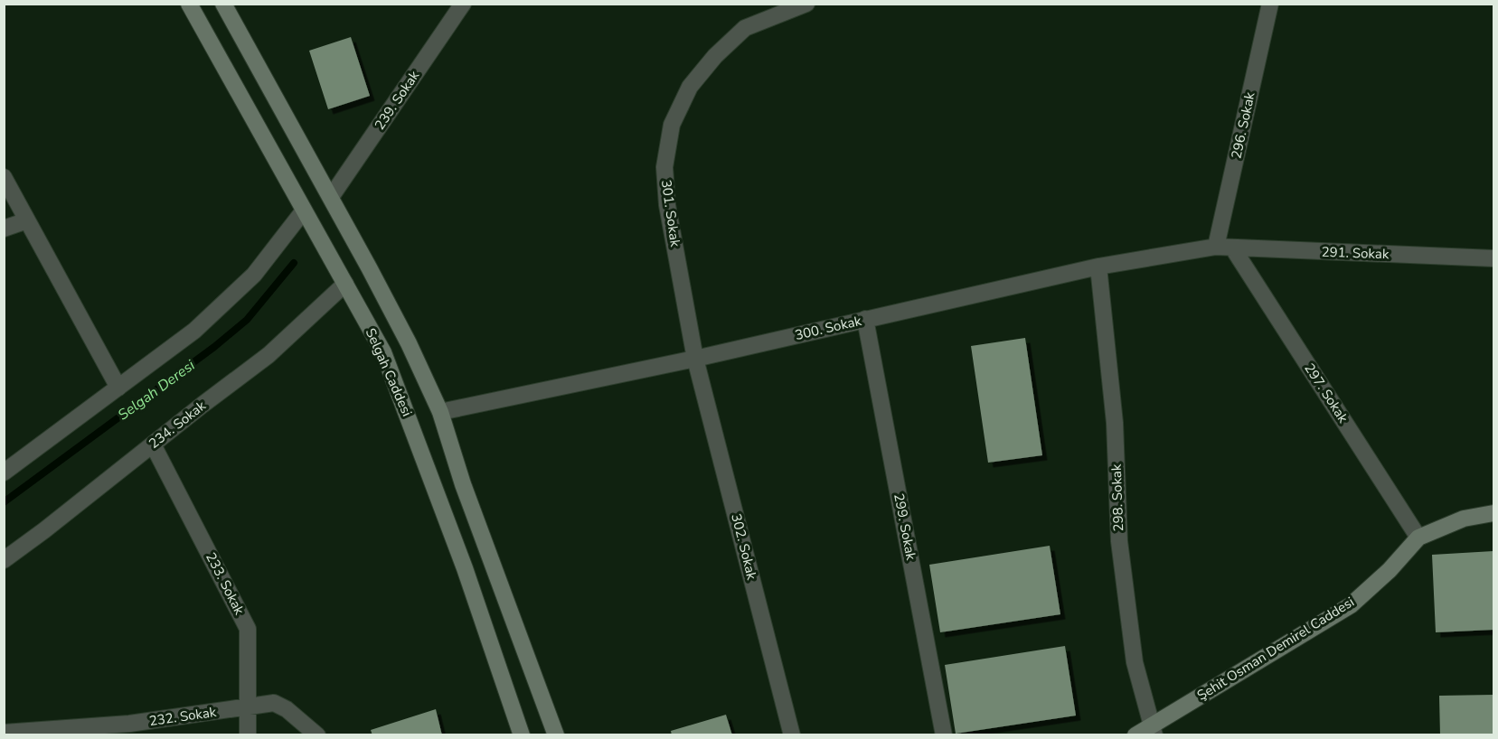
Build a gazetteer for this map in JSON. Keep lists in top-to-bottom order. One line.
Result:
{"streets":{"main road":["Selgah Caddesi","Şehit Osman Demirel Caddesi"],"street":["239. Sokak","296. Sokak","301. Sokak","291. Sokak","300. Sokak","297. Sokak","234. Sokak","298. Sokak","299. Sokak","302. Sokak","233. Sokak","232. Sokak"]},"crossings":[["239. Sokak","Selgah Caddesi"],["296. Sokak","291. Sokak"],["296. Sokak","300. Sokak"],["301. Sokak","300. Sokak"],["301. Sokak","302. Sokak"],["291. Sokak","300. Sokak"],["291. Sokak","297. Sokak"],["300. Sokak","Selgah Caddesi"],["300. Sokak","298. Sokak"],["300. Sokak","299. Sokak"],["300. Sokak","302. Sokak"],["Selgah Caddesi","234. Sokak"],["297. Sokak","Şehit Osman Demirel Caddesi"],["234. Sokak","233. Sokak"],["298. Sokak","Şehit Osman Demirel Caddesi"],["233. Sokak","232. Sokak"]],"water":["Selgah Deresi"]}
